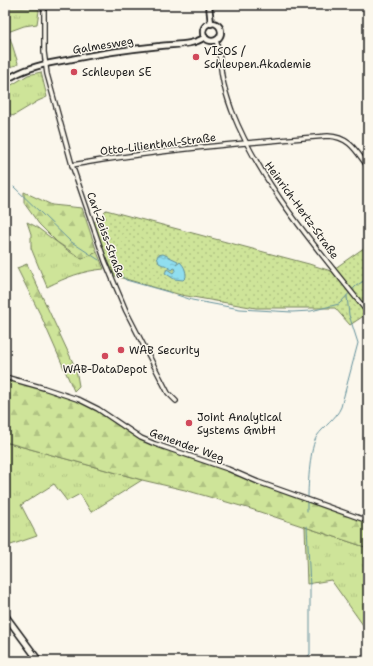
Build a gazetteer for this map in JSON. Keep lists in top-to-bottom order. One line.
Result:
{"streets":{"street":["Galmesweg","Otto-Lilienthal-Straße","Heinrich-Hertz-Straße","Carl-Zeiss-Straße","Genender Weg"]},"crossings":[["Galmesweg","Heinrich-Hertz-Straße"],["Galmesweg","Carl-Zeiss-Straße"],["Otto-Lilienthal-Straße","Heinrich-Hertz-Straße"],["Otto-Lilienthal-Straße","Carl-Zeiss-Straße"]],"places":["VISOS / Schleupen.Akademie","Schleupen SE","WAB Security","WAB-DataDepot","Joint Analytical Systems GmbH"]}
